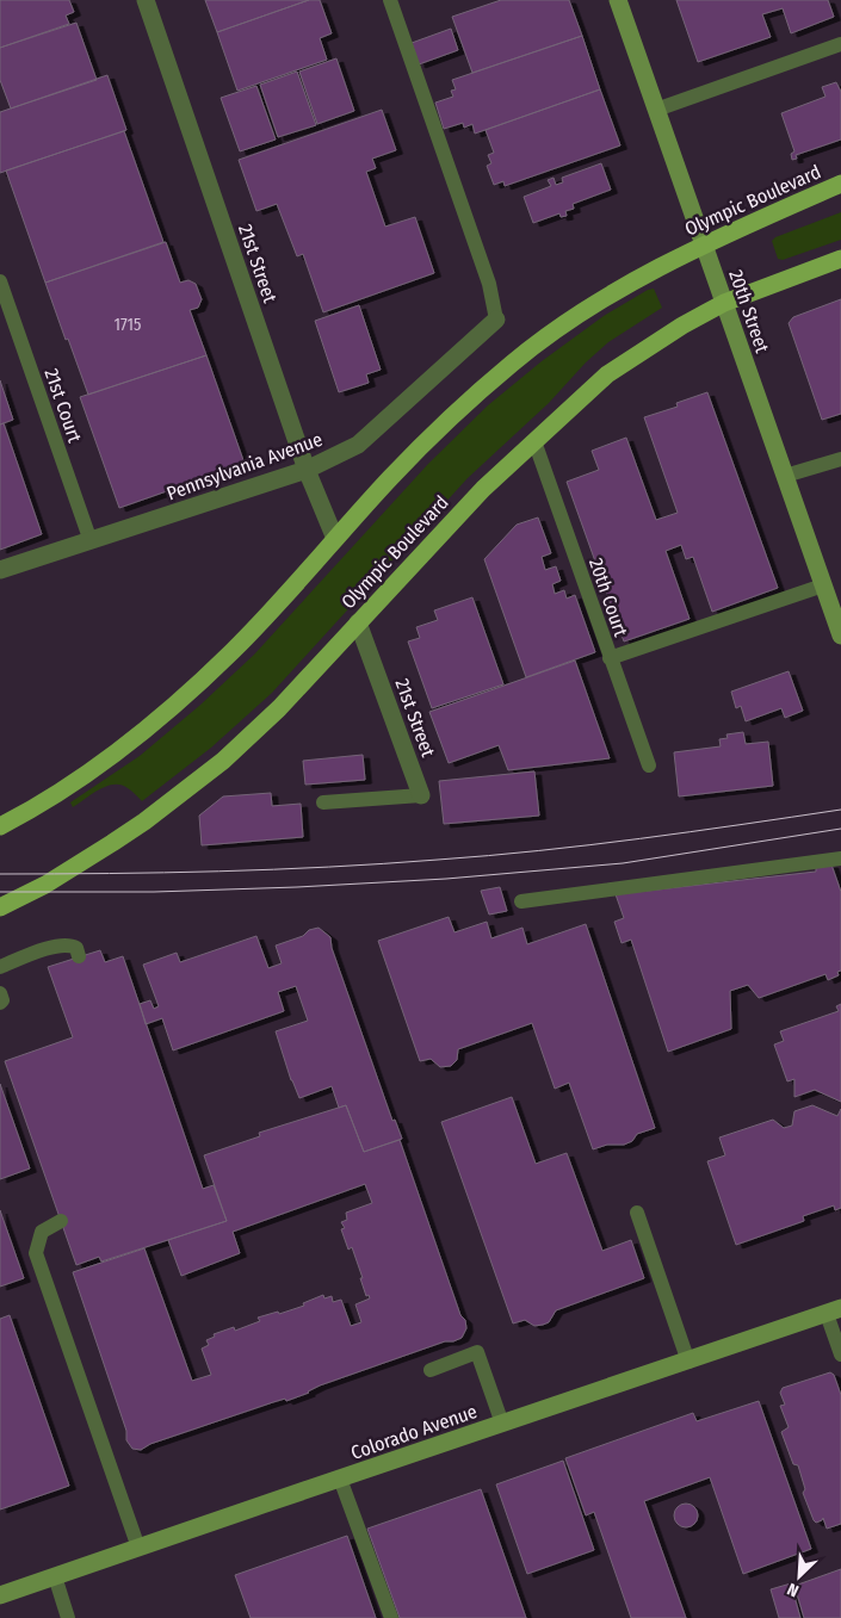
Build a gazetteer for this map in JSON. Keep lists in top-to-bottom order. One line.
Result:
{"streets":{"main road":["Olympic Boulevard","20th Street","Colorado Avenue"],"street":["21st Street","Pennsylvania Avenue"],"lane":["21st Court","20th Court"]},"crossings":[["Olympic Boulevard","21st Street"],["Olympic Boulevard","20th Street"],["Olympic Boulevard","20th Court"],["21st Street","Pennsylvania Avenue"],["21st Court","Pennsylvania Avenue"]],"house_numbers":["1715"],"north":"bottom left"}
